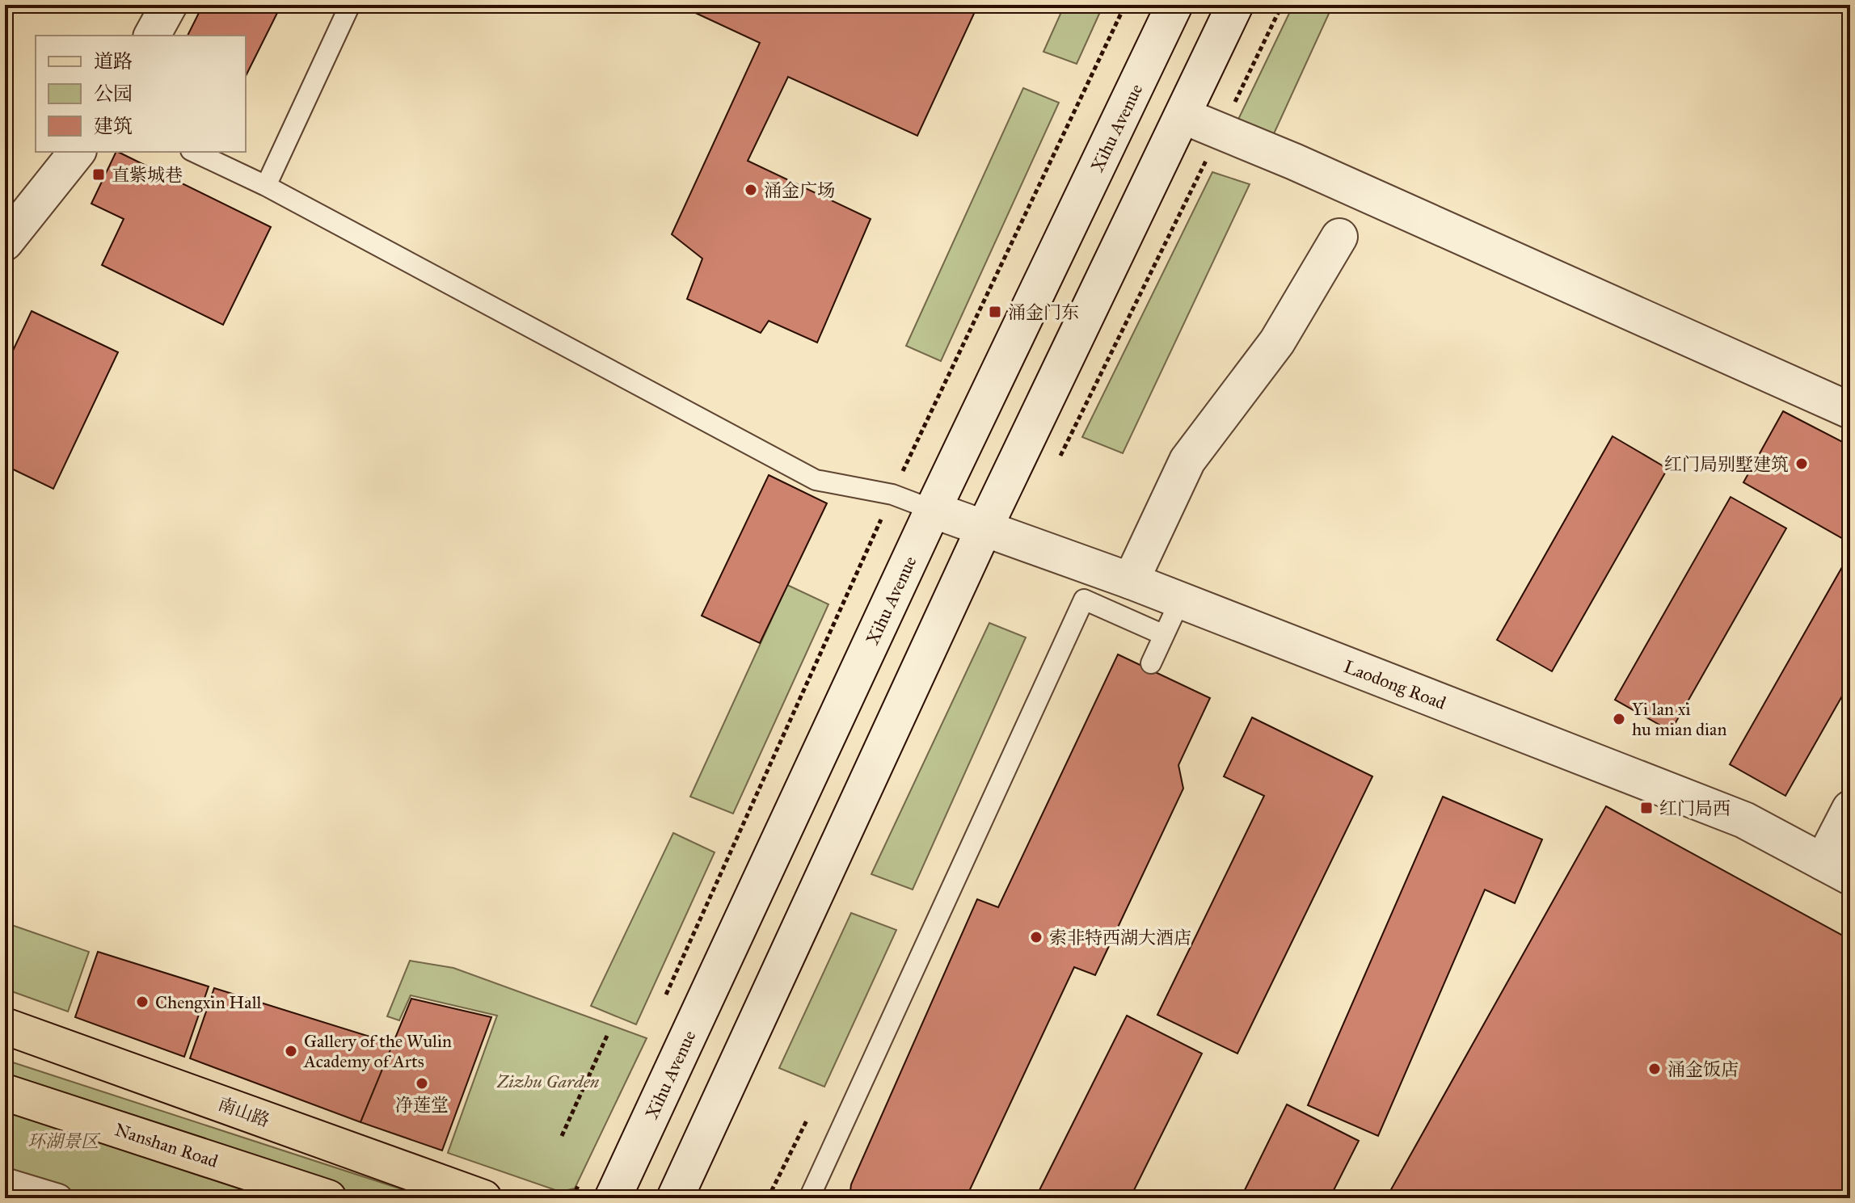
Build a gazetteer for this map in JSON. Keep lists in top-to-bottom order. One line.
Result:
{"streets":{"main road":["Xihu Avenue","Laodong Road","南山路","Nanshan Road"]},"crossings":[["Xihu Avenue","Laodong Road"]],"parks":["Zizhu Garden","环湖景区"],"places":{"transit":["直紫城巷","涌金门东","红门局西"],"other":["涌金广场","红门局别墅建筑","Yi lan xi hu mian dian","索非特西湖大酒店","Chengxin Hall","Gallery of the Wulin Academy of Arts","涌金饭店","净莲堂"]},"legend":["道路","公园","建筑"]}
